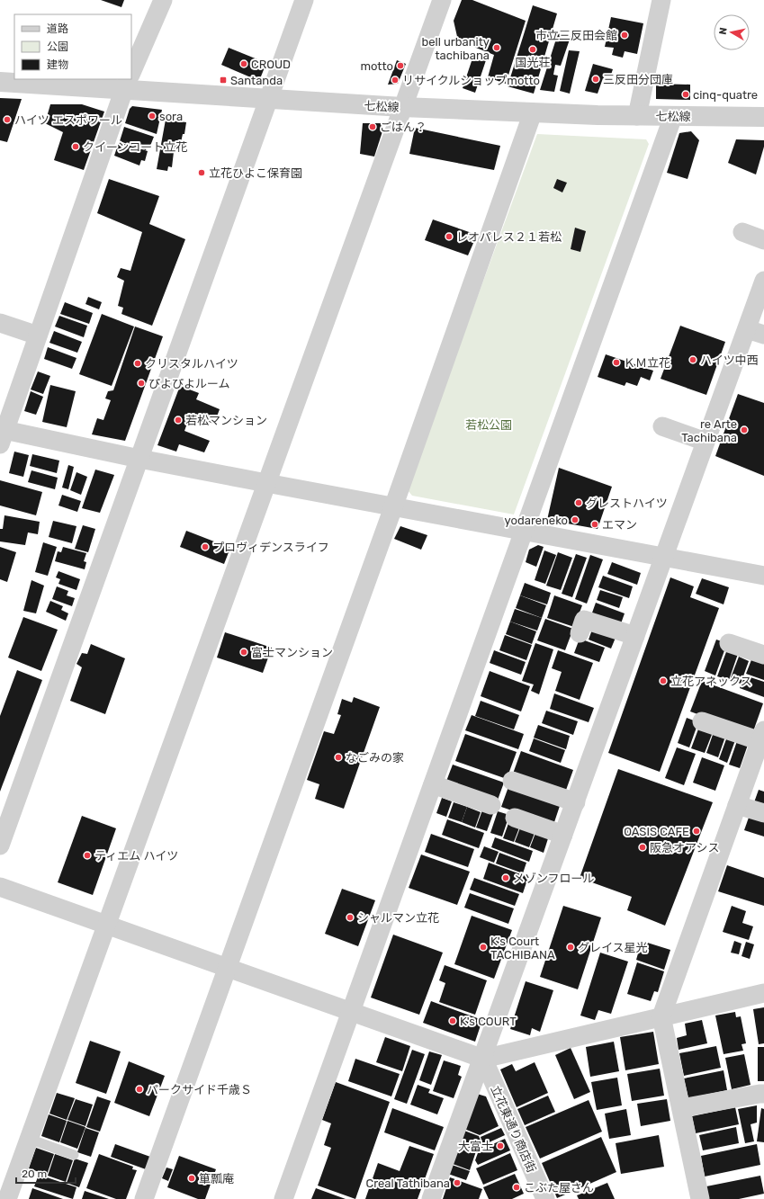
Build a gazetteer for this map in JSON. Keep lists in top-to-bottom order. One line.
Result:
{"streets":{"street":["七松線","立花東通り商店街"]},"parks":["若松公園"],"places":{"other":["市立三反田会館","bell urbanity tachibana","国光荘","CROUD","motto","三反田分団庫","リサイクルショップmotto","cinq-quatre","sora","ハイツ エスポワール","ごはん？","クイーンコート立花","立花ひよこ保育園","レオパレス２１若松","ハイツ中西","ＫＭ立花","クリスタルハイツ","ぴよぴよルーム","若松マンション","re Arte Tachibana","グレストハイツ","yodareneko","エマン","プロヴィデンスライフ","富士マンション","立花アネックス","なごみの家","OASIS CAFE","阪急オアシス","ティエム ハイツ","メゾンフロール","シャルマン立花","K's Court TACHIBANA","グレイス星光","K's COURT","パークサイド千歳Ｓ","大富士","箪瓢庵","Creal Tathibana","こぶた屋さん"],"transit":["Santanda"]},"legend":["道路","公園","建物"],"scale_bar":"20 m","north":"left"}
